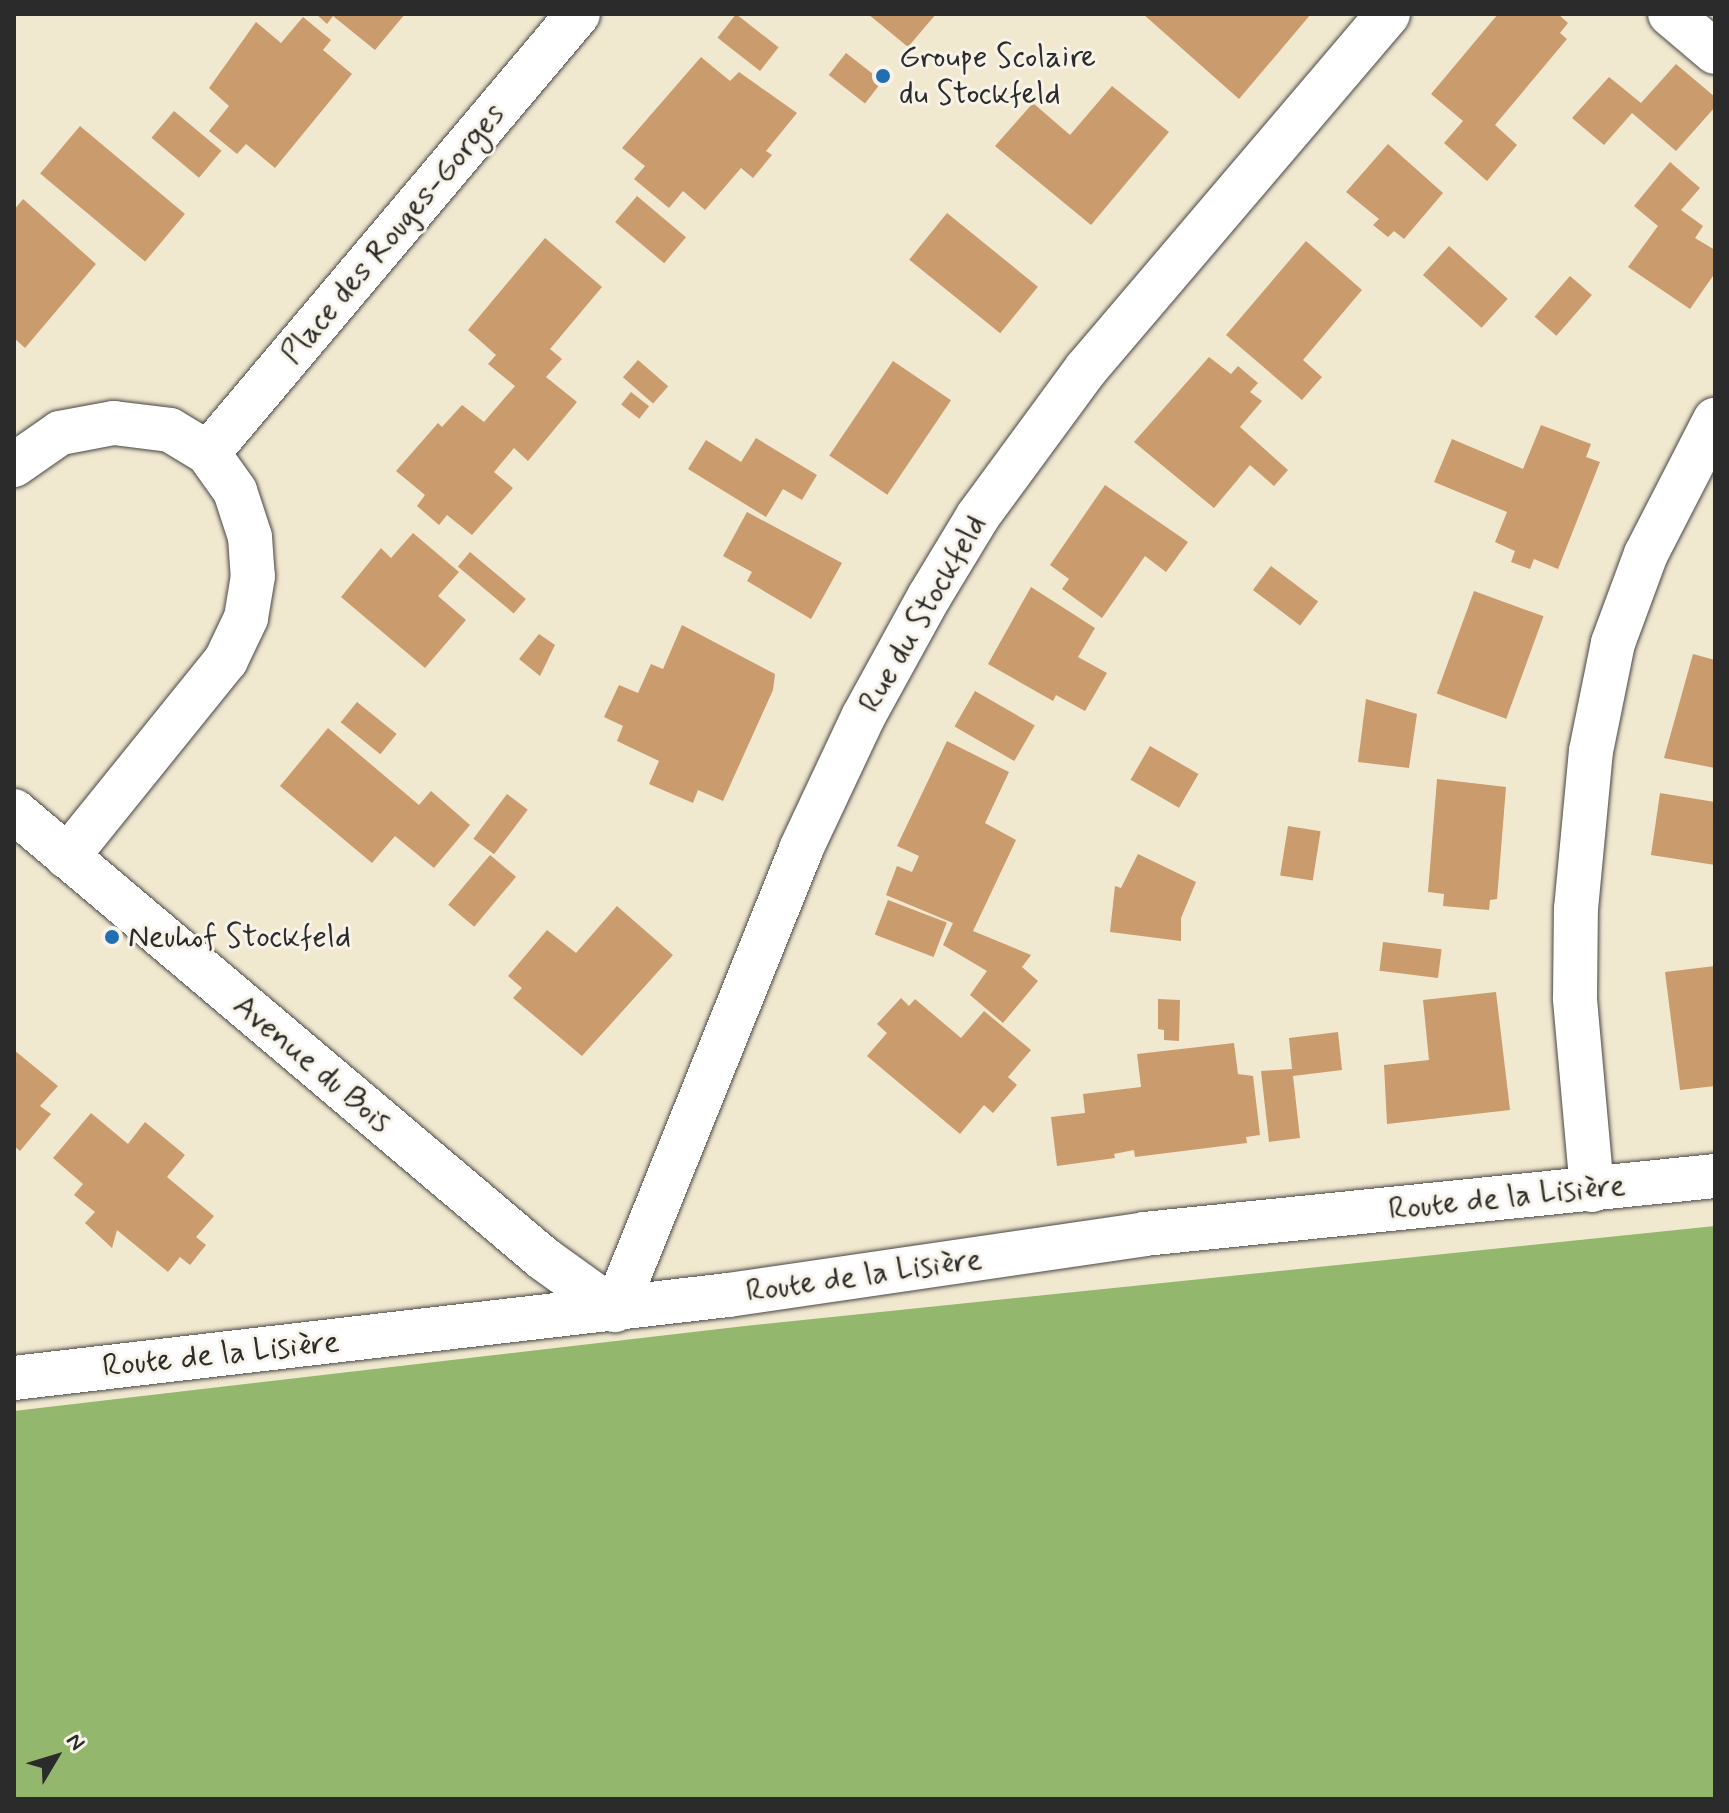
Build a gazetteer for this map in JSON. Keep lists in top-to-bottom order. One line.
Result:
{"streets":{"street":["Place des Rouges-Gorges","Rue du Stockfeld","Avenue du Bois","Route de la Lisière"]},"crossings":[["Rue du Stockfeld","Avenue du Bois"],["Rue du Stockfeld","Route de la Lisière"],["Avenue du Bois","Route de la Lisière"]],"places":["Groupe Scolaire du Stockfeld","Neuhof Stockfeld"],"north":"top right"}
